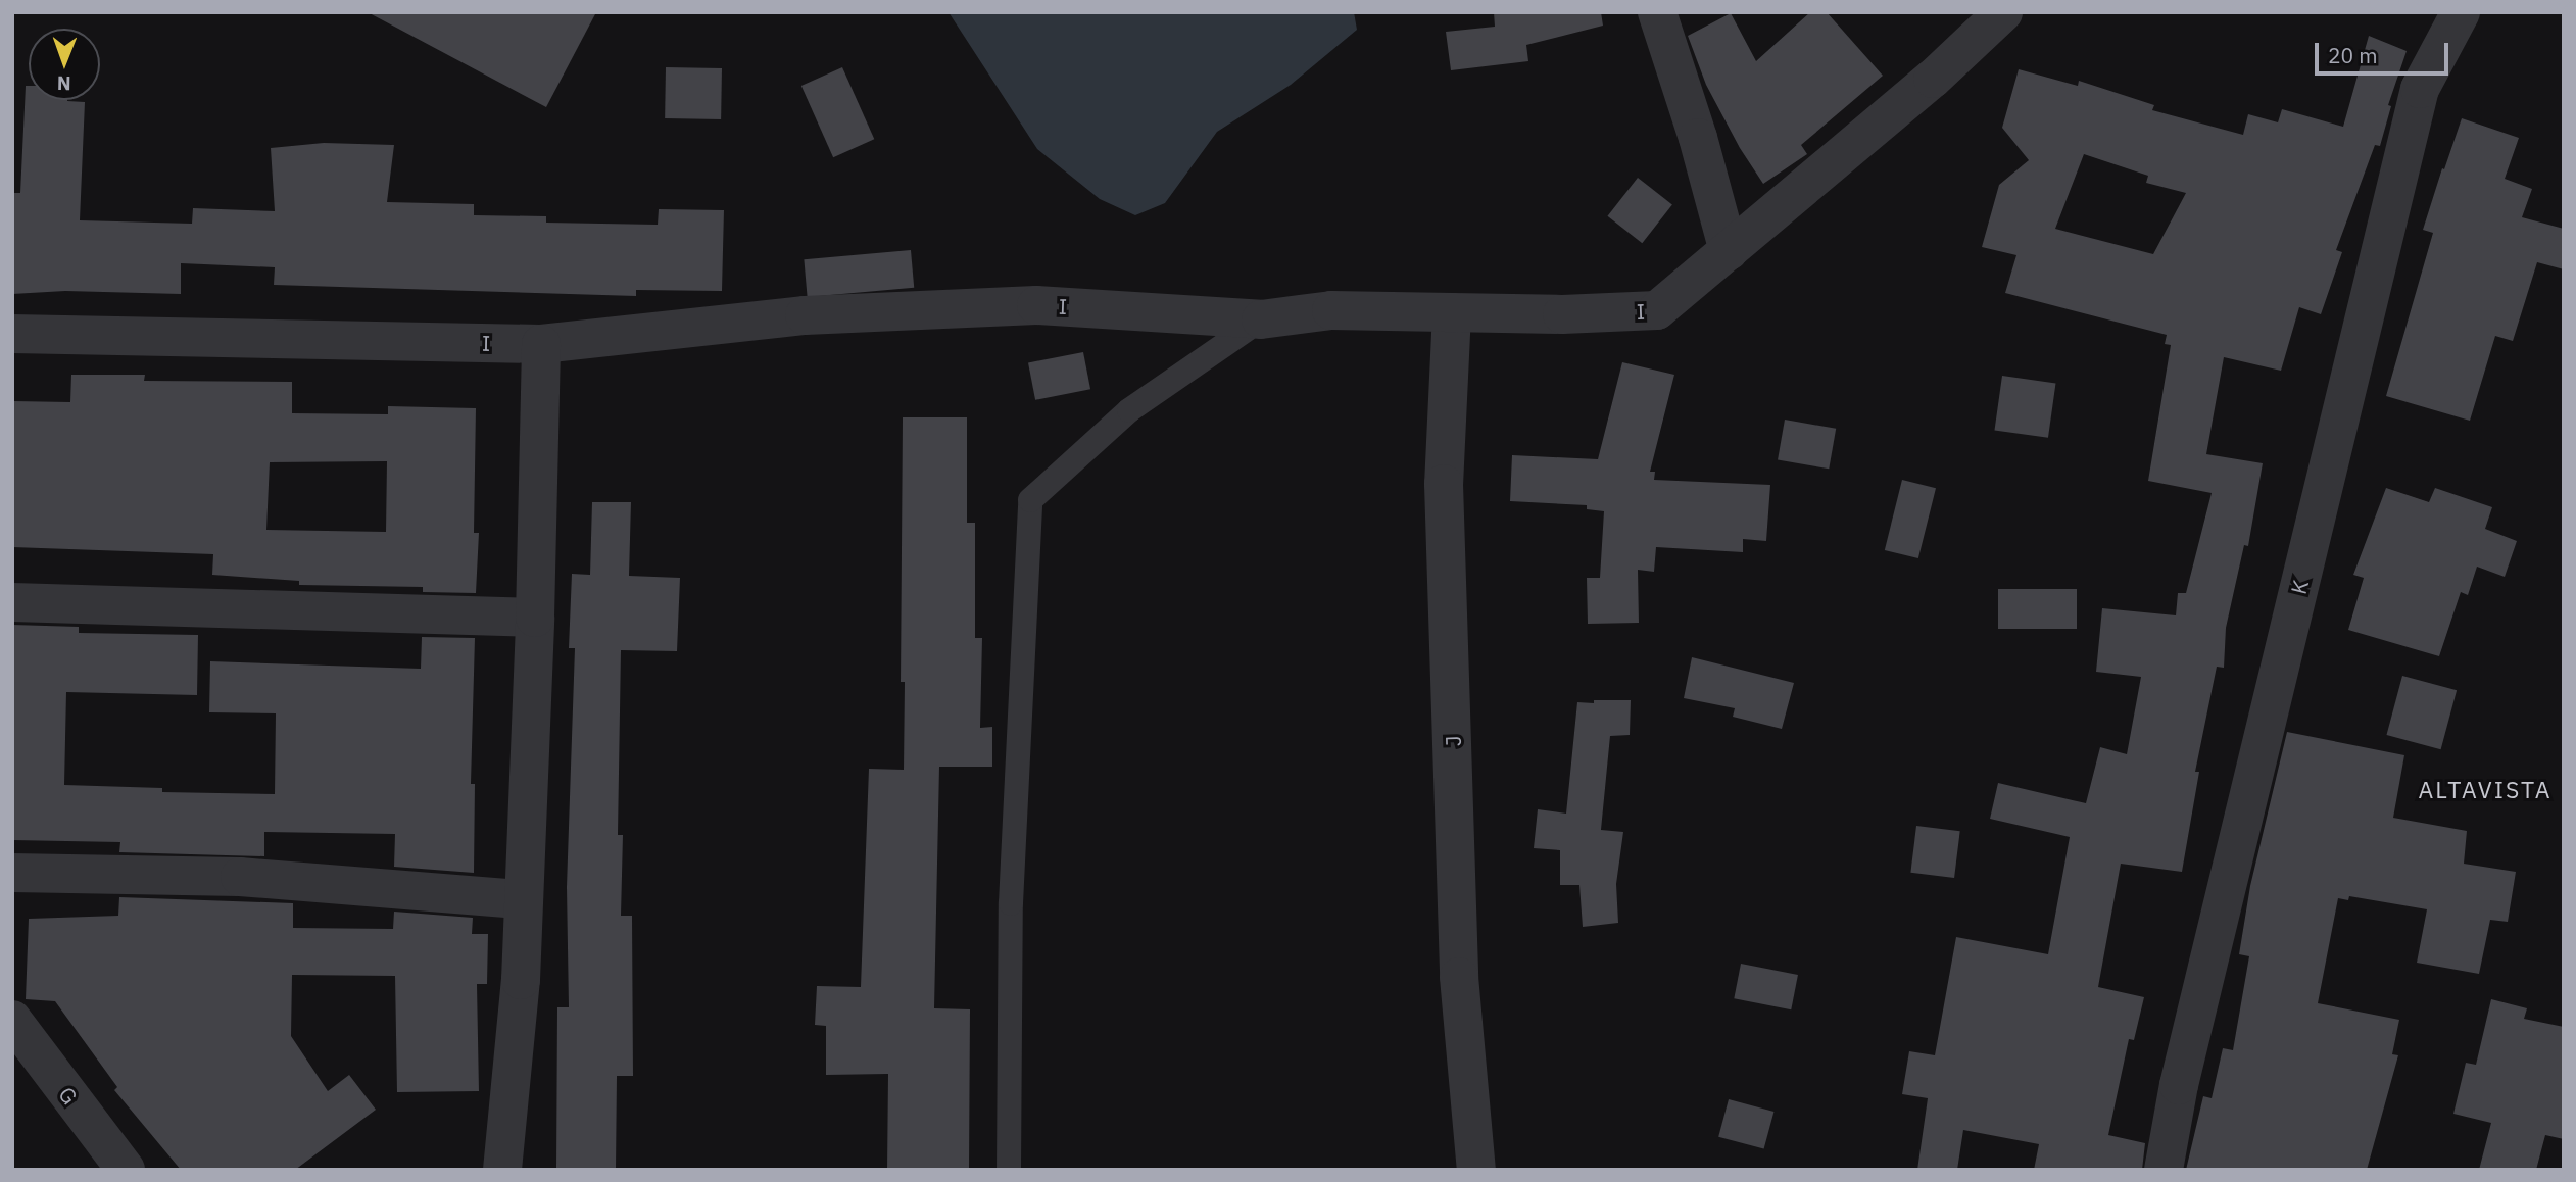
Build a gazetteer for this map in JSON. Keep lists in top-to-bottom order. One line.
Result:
{"streets":{"street":["I","K","J","G"]},"crossings":[["I","J"]],"districts":["ALTAVISTA"],"scale_bar":"20 m","north":"bottom"}
